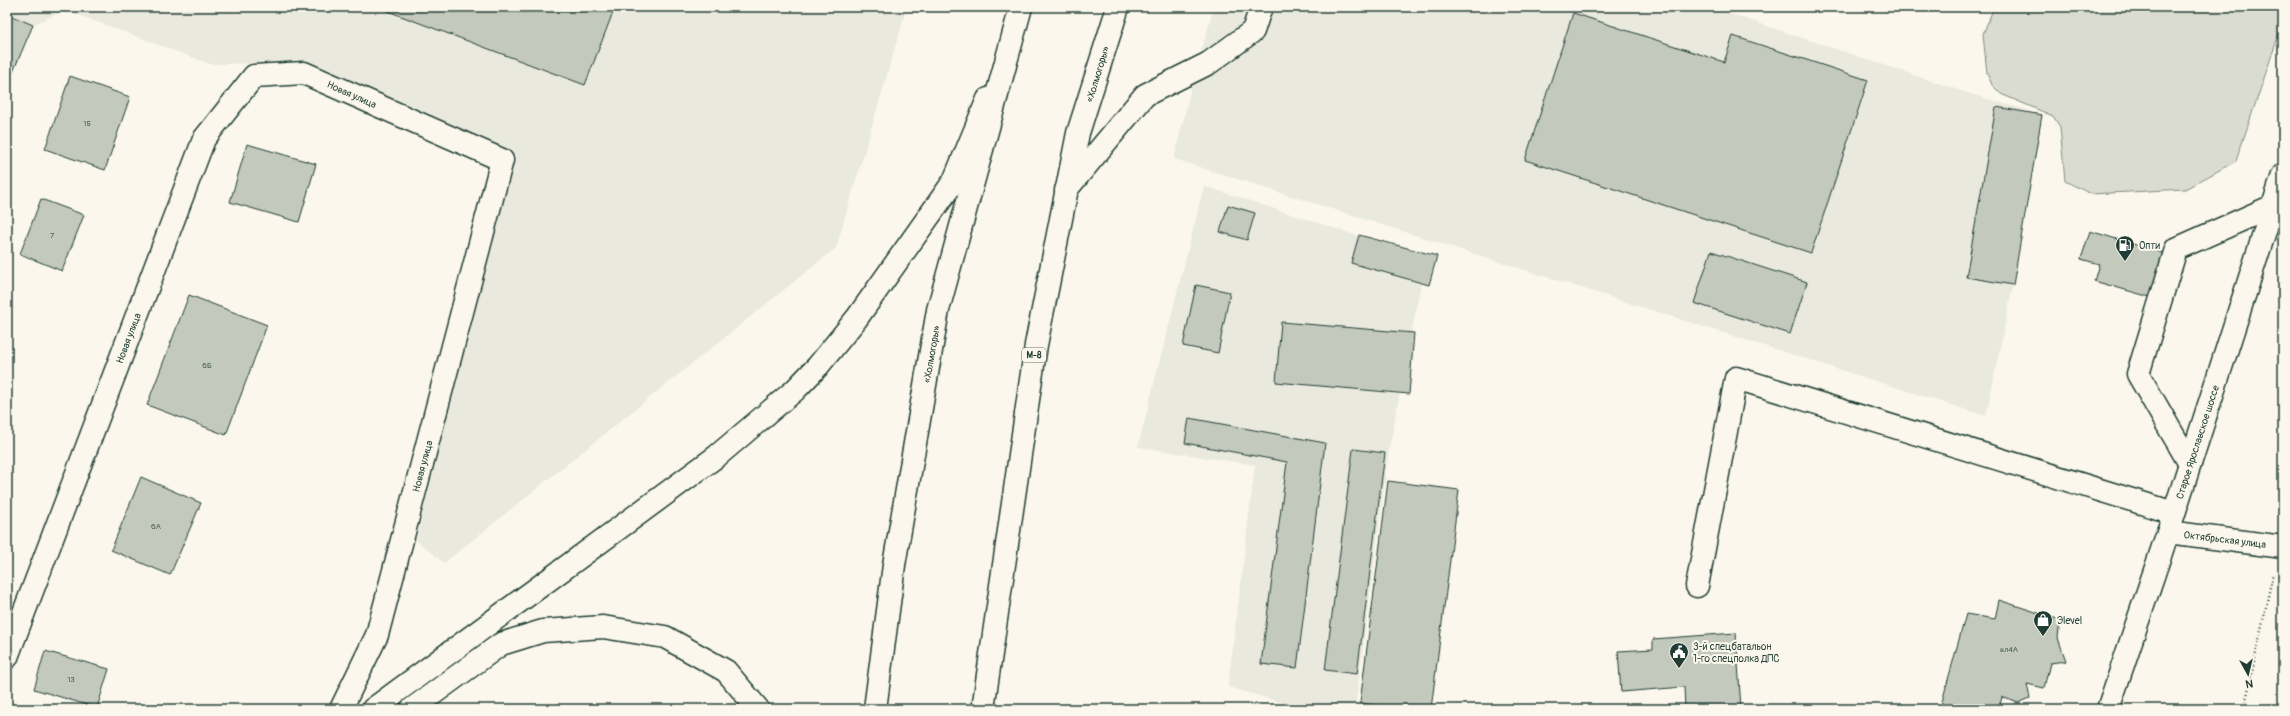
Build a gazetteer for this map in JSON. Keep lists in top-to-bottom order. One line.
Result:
{"streets":{"main road":["«Холмогоры»","Новая улица","М-8","Старое Ярославское шоссе","Октябрьская улица"]},"crossings":[["Старое Ярославское шоссе","Октябрьская улица"]],"places":{"fuel station":["Опти"],"shop":["Эlevel"],"public building":["3-й спецбатальон 1-го спецполка ДПС"]},"house_numbers":["15","7","6Б","6А","вл4А","13"],"north":"bottom"}
